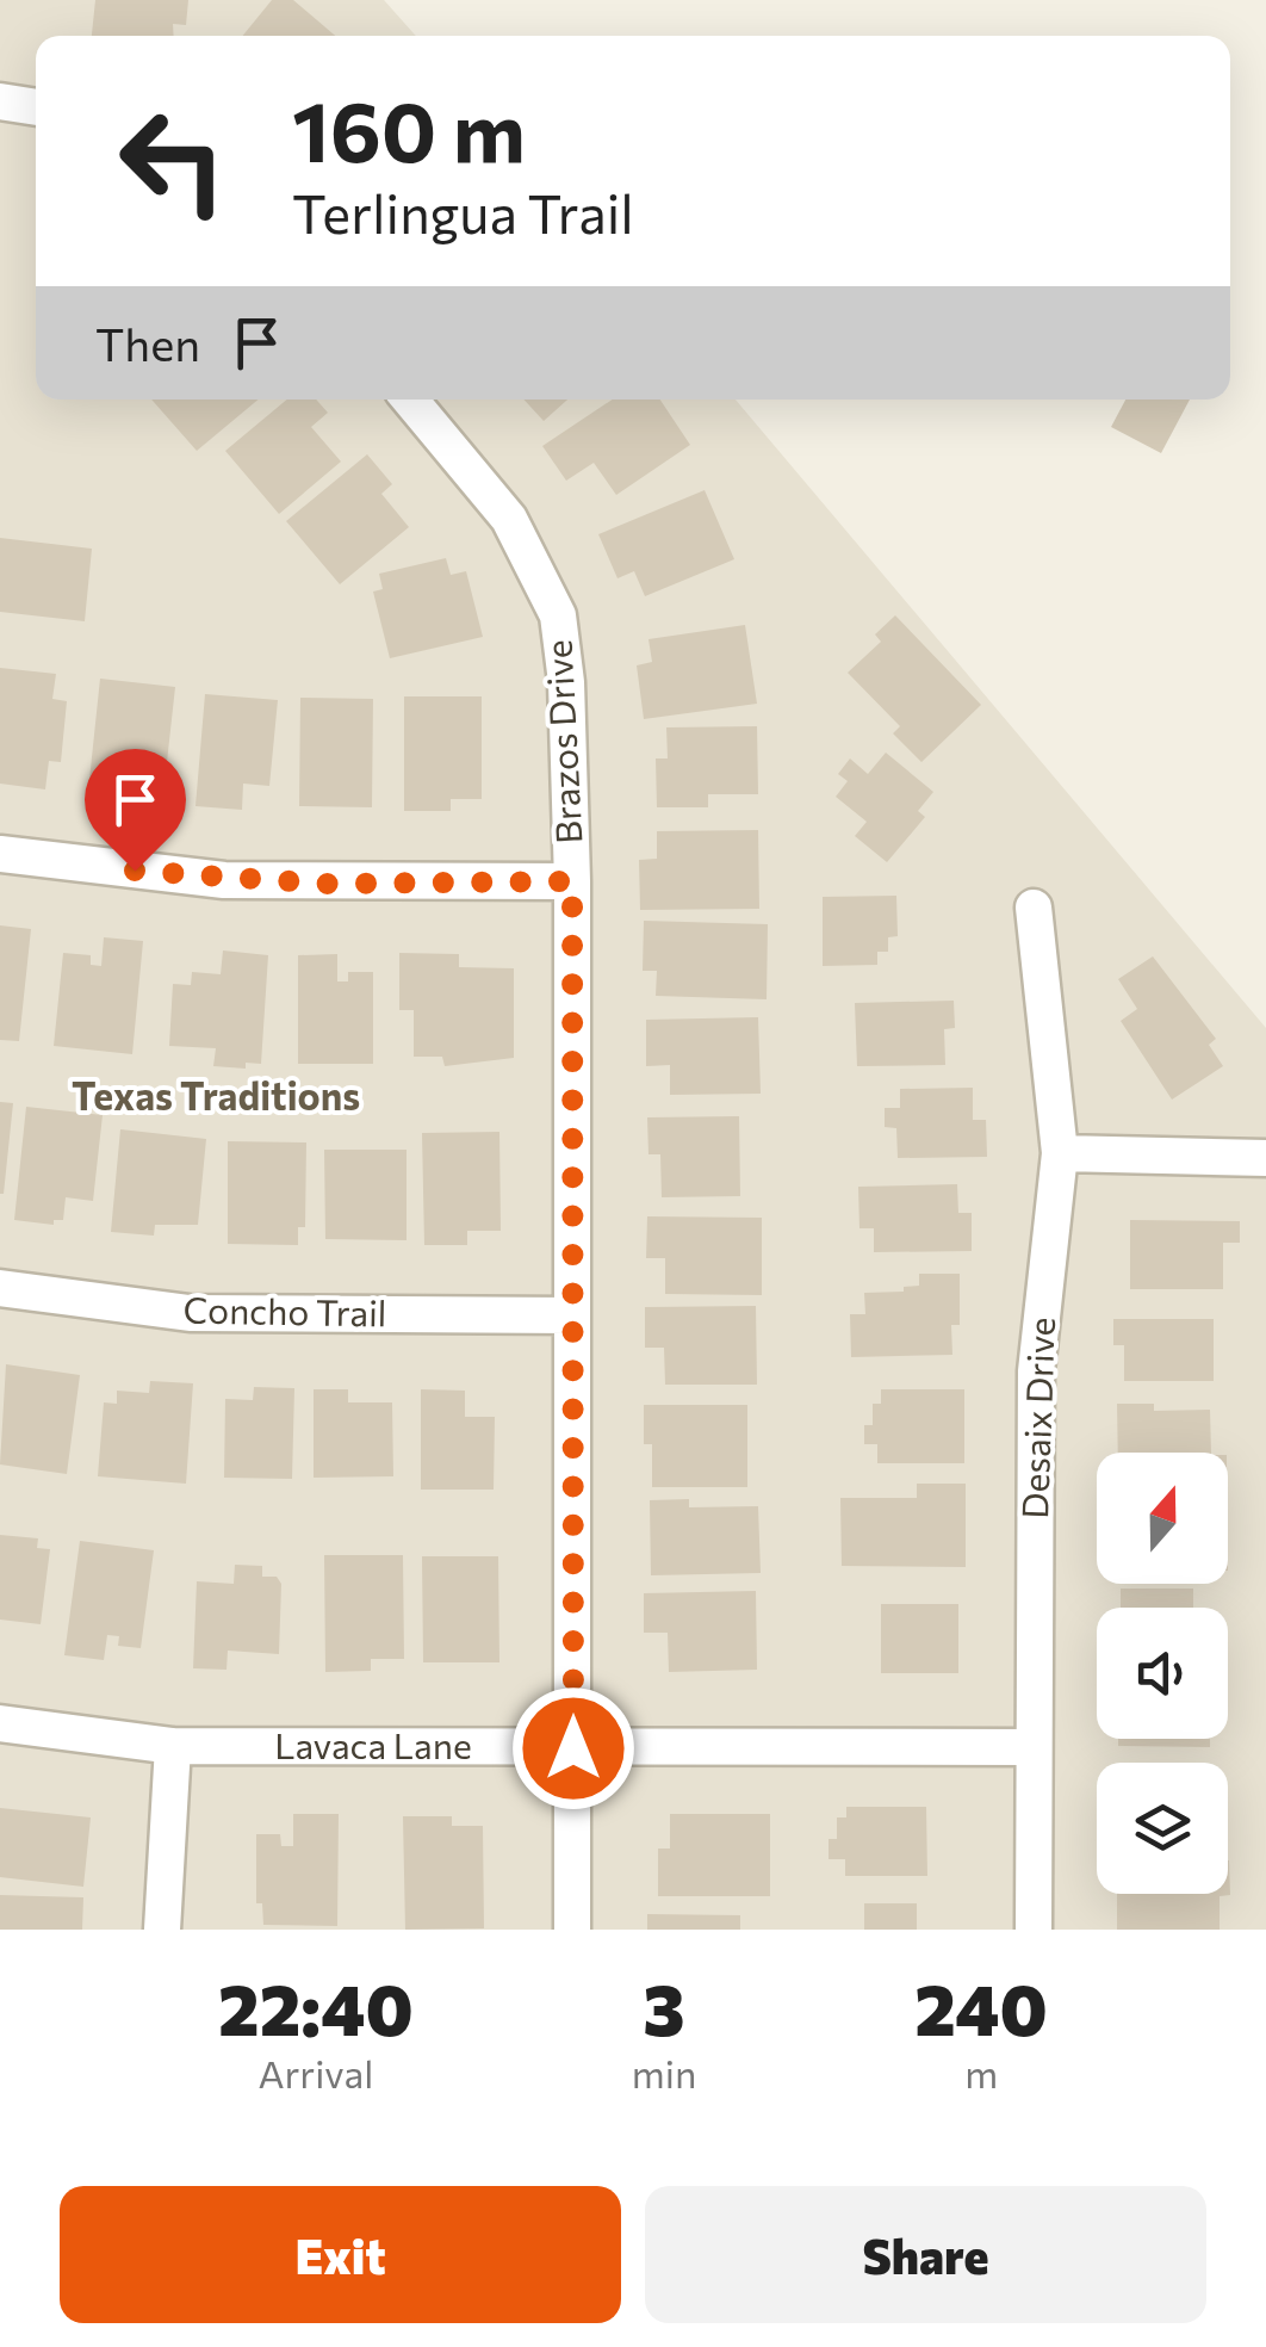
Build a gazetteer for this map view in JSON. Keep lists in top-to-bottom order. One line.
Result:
{"streets":{"street":["Brazos Drive","Concho Trail","Desaix Drive","Lavaca Lane"]},"crossings":[["Brazos Drive","Concho Trail"],["Brazos Drive","Lavaca Lane"],["Desaix Drive","Lavaca Lane"]],"districts":["Texas Traditions"],"north":"top","page":{"turn":["160 m","Terlingua Trail"],"then":"Then","eta":["22:40","Arrival","3","min","240","m"],"buttons":["Exit","Share"]}}
